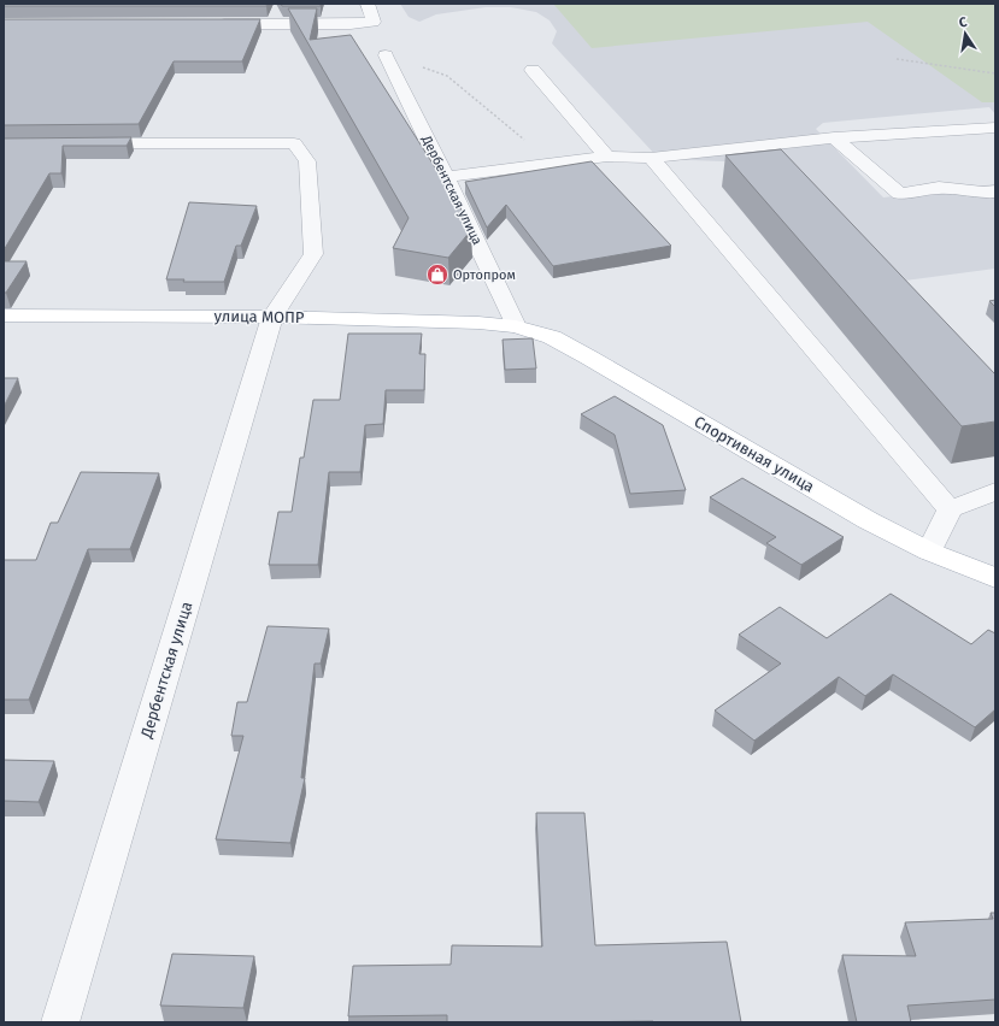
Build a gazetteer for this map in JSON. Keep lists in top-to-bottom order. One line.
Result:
{"streets":{"main road":["улица МОПР","Спортивная улица"],"street":["Дербентская улица"]},"crossings":[["Дербентская улица","улица МОПР"],["Дербентская улица","Спортивная улица"],["улица МОПР","Спортивная улица"]],"places":{"shop":["Ортопром"]},"north":"top"}
